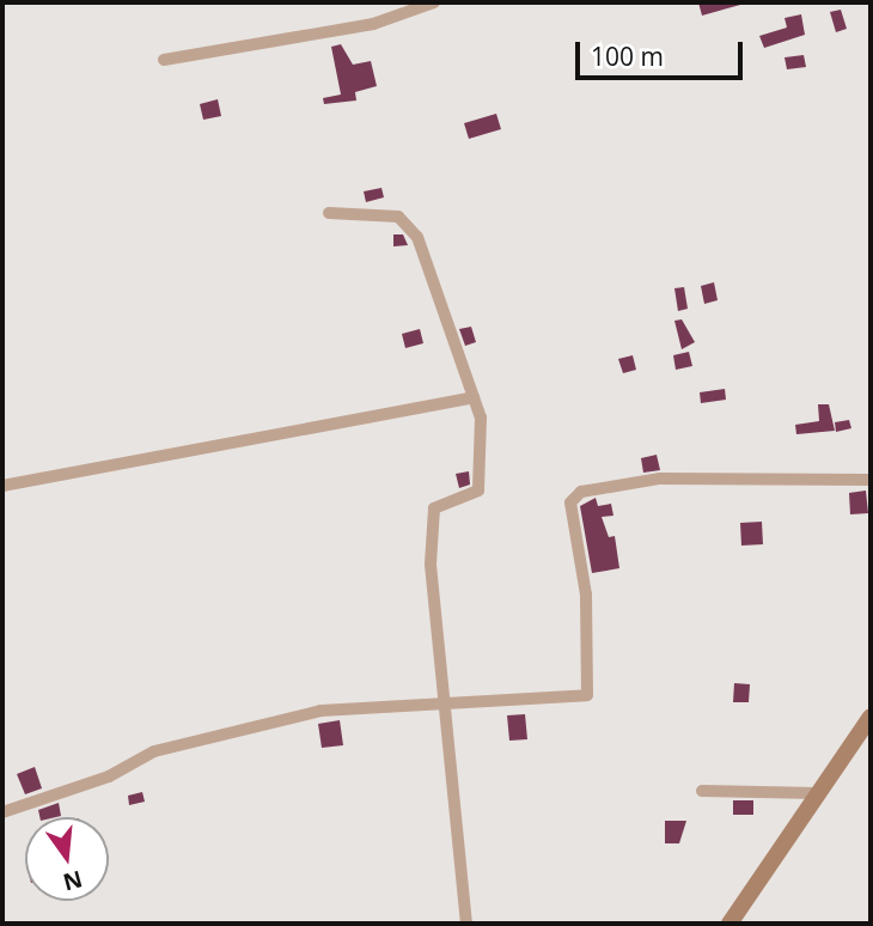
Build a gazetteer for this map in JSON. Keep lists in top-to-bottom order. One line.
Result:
{"scale_bar":"100 m","north":"bottom"}
